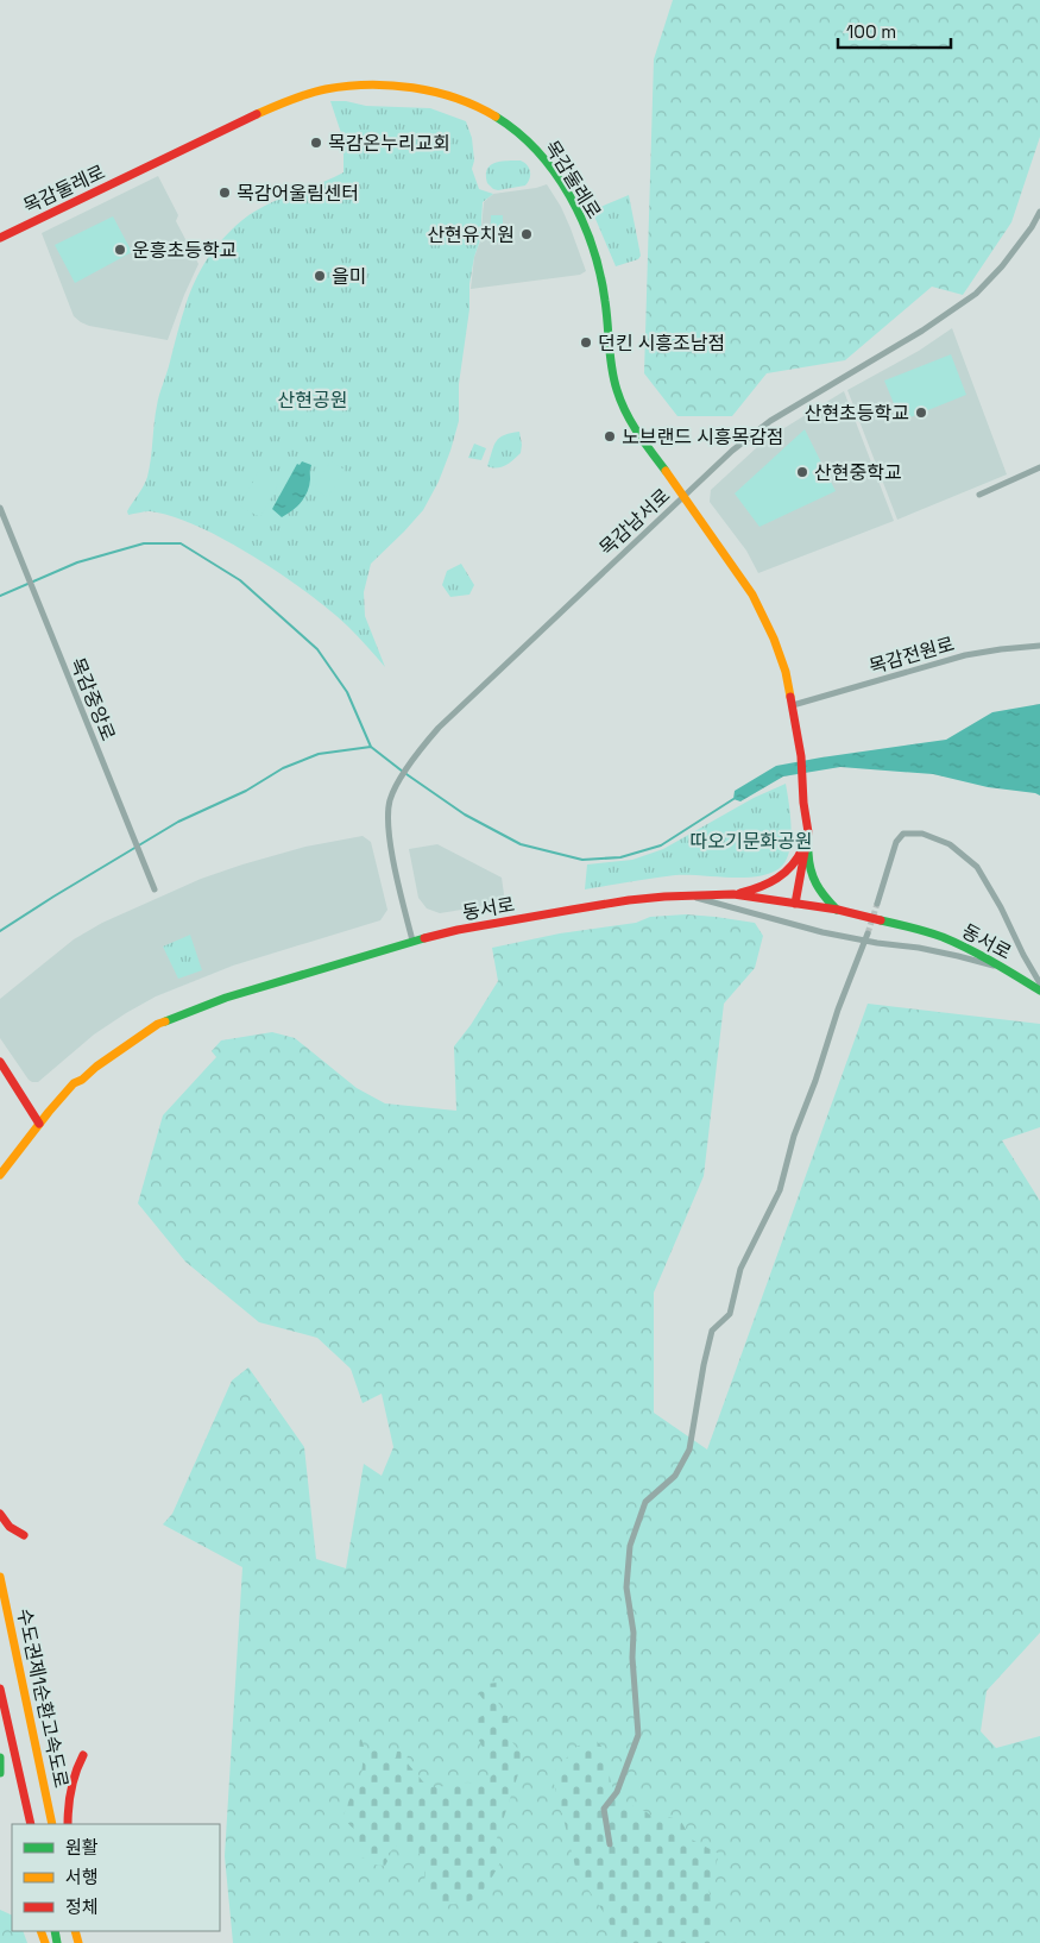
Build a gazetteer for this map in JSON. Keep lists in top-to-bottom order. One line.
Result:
{"streets":{"main road":["목감둘레로","동서로","수도권제1순환고속도로"],"street":["목감남서로","목감전원로","목감중앙로"]},"crossings":[["목감둘레로","목감남서로"],["목감둘레로","목감전원로"],["목감남서로","동서로"]],"parks":["산현공원","따오기문화공원"],"places":["목감온누리교회","목감어울림센터","산현유치원","운흥초등학교","을미","던킨 시흥조남점","산현초등학교","노브랜드 시흥목감점","산현중학교"],"legend":["원활","서행","정체"],"scale_bar":"100 m"}
